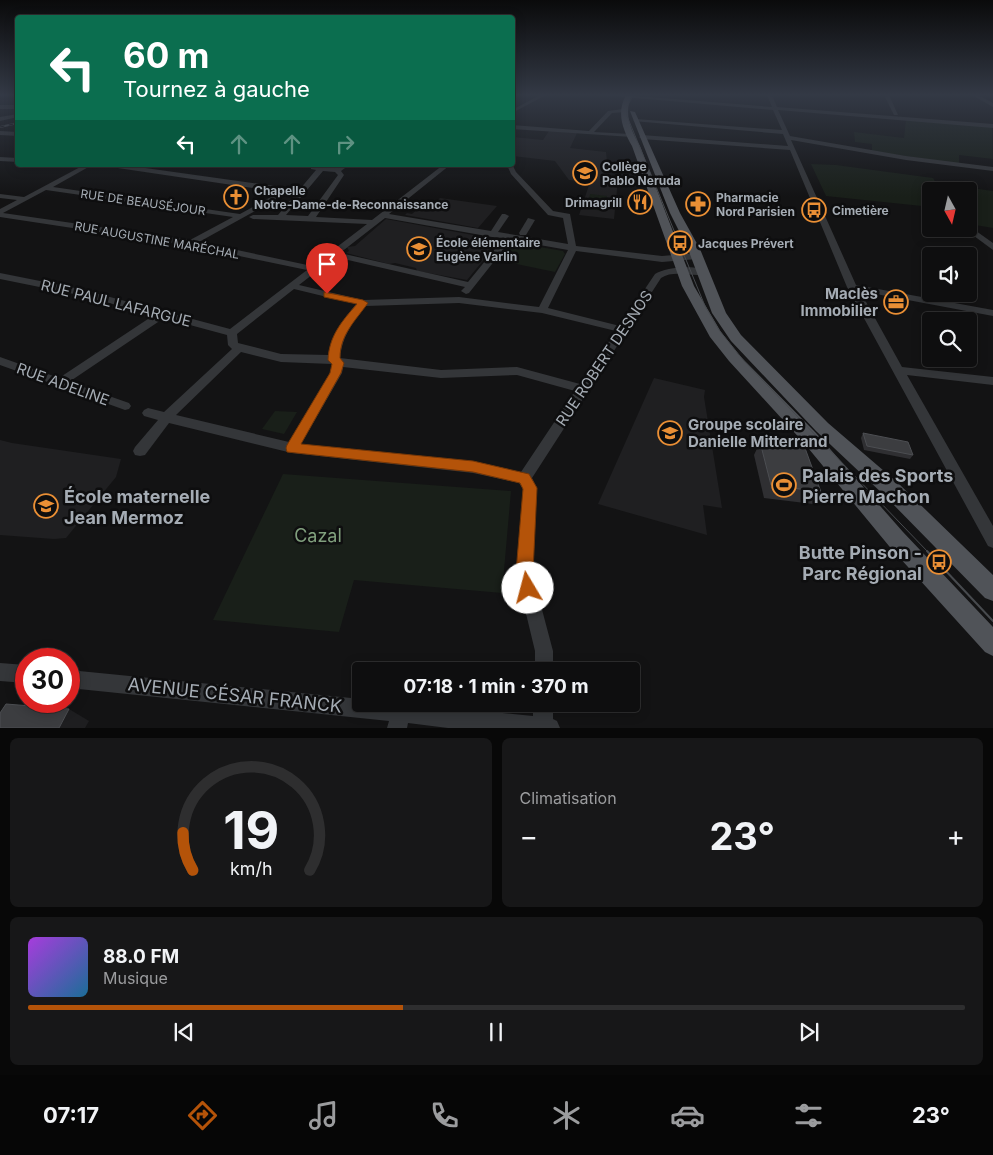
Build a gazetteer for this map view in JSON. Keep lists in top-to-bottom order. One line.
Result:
{"streets":{"street":["RUE DE BEAUSÉJOUR","RUE AUGUSTINE MARÉCHAL","RUE PAUL LAFARGUE","RUE ROBERT DESNOS","RUE ADELINE","AVENUE CÉSAR FRANCK"]},"parks":["Cazal"],"places":{"school or university":["Collège Pablo Neruda","École élémentaire Eugène Varlin","Groupe scolaire Danielle Mitterrand","École maternelle Jean Mermoz"],"church":["Chapelle Notre-Dame-de-Reconnaissance"],"restaurant":["Drimagrill"],"pharmacy":["Pharmacie Nord Parisien"],"bus stop":["Cimetière","Jacques Prévert","Butte Pinson - Parc Régional"],"office":["Maclès Immobilier"],"sports":["Palais des Sports Pierre Machon"]},"north":"bottom","page":{"turn":["60 m","Tournez à gauche"],"limit":"30","trip":"07:18 · 1 min · 370 m","tile":"Climatisation","heat":["−","23°","+"],"song":["88.0 FM","Musique"],"tabs":["07:17","23°"],"gauge":["19","km/h"]}}
